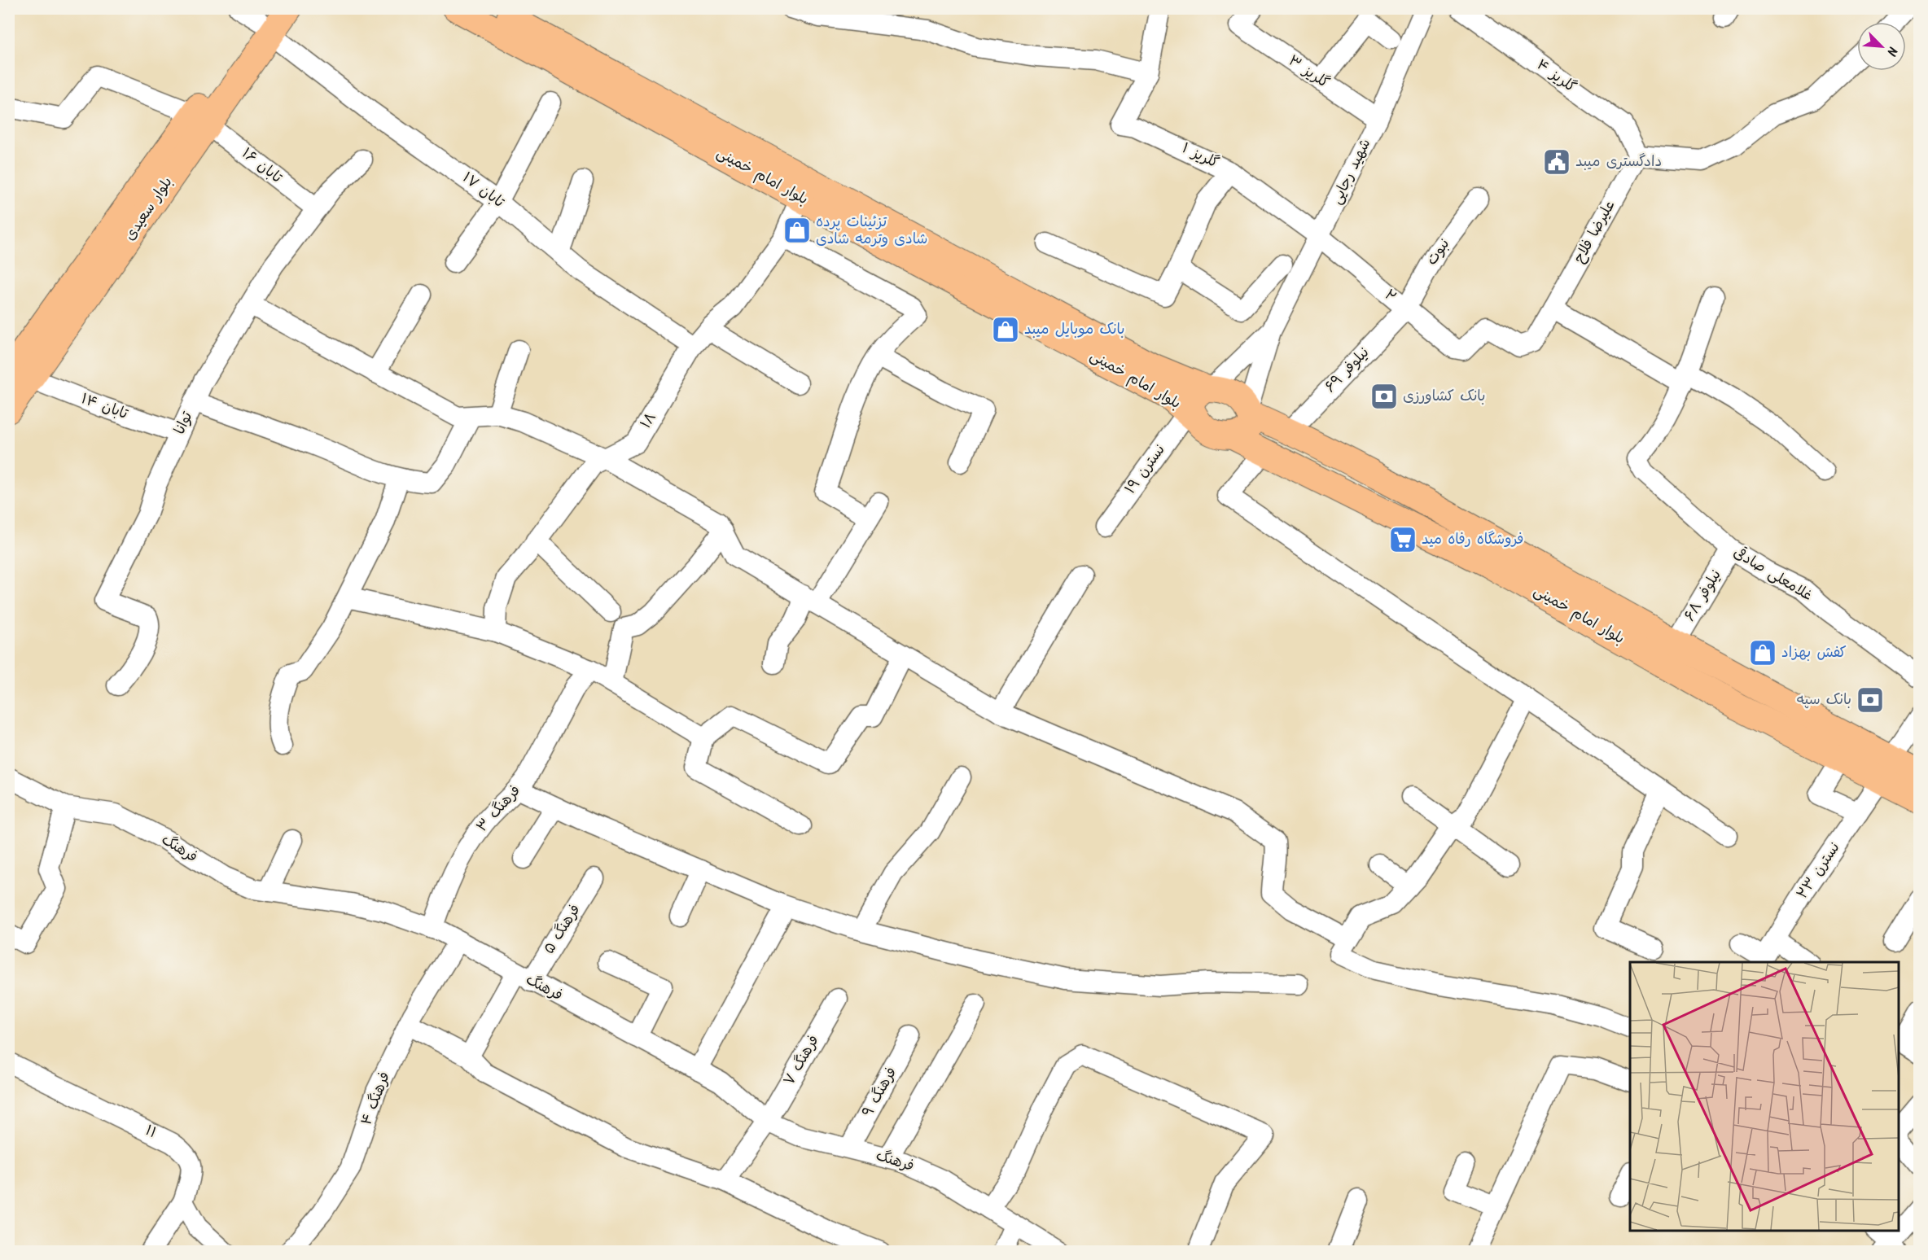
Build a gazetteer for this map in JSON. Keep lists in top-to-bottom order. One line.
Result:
{"streets":{"main road":["بلوار امام خمینی","بلوار سعیدی"],"street":["گلریز ۳","گلریز ۴","گلریز ۱","تابان ۱۶","شهید رجایی","تابان ۱۷","علیرضا فلاح","نبوت","۲","نیلوفر ۶۹","تابان ۱۴","۱۸","توانا","نسترن ۱۹","غلامعلی صادقی","نیلوفر ۶۸","فرهنگ ۳","فرهنگ","نسترن ۲۳","فرهنگ ۵","فرهنگ ۷","فرهنگ ۹","فرهنگ ۴","۱۱"]},"crossings":[["گلریز ۳","شهید رجایی"],["گلریز ۴","علیرضا فلاح"],["گلریز ۱","شهید رجایی"],["گلریز ۱","۲"],["تابان ۱۶","بلوار سعیدی"],["تابان ۱۶","توانا"],["شهید رجایی","۲"],["بلوار امام خمینی","نیلوفر ۶۹"],["بلوار امام خمینی","۱۸"],["بلوار امام خمینی","نسترن ۱۹"],["بلوار امام خمینی","نیلوفر ۶۸"],["بلوار امام خمینی","نسترن ۲۳"],["تابان ۱۷","بلوار سعیدی"],["تابان ۱۷","۱۸"],["بلوار سعیدی","تابان ۱۴"],["علیرضا فلاح","۲"],["نبوت","۲"],["نبوت","نیلوفر ۶۹"],["۲","نیلوفر ۶۹"],["تابان ۱۴","توانا"],["غلامعلی صادقی","نیلوفر ۶۸"],["فرهنگ ۳","فرهنگ"],["فرهنگ","فرهنگ ۵"],["فرهنگ","فرهنگ ۷"],["فرهنگ","فرهنگ ۹"],["فرهنگ","فرهنگ ۴"]],"places":{"public building":["دادگستری میبد"],"shop":["تزئینات پرده شادی وترمه شادی","بانک موبایل میبد","کفش بهزاد"],"bank":["بانک کشاورزی","بانک سپه"],"supermarket":["فروشگاه رفاه مید"]},"north":"bottom right"}
